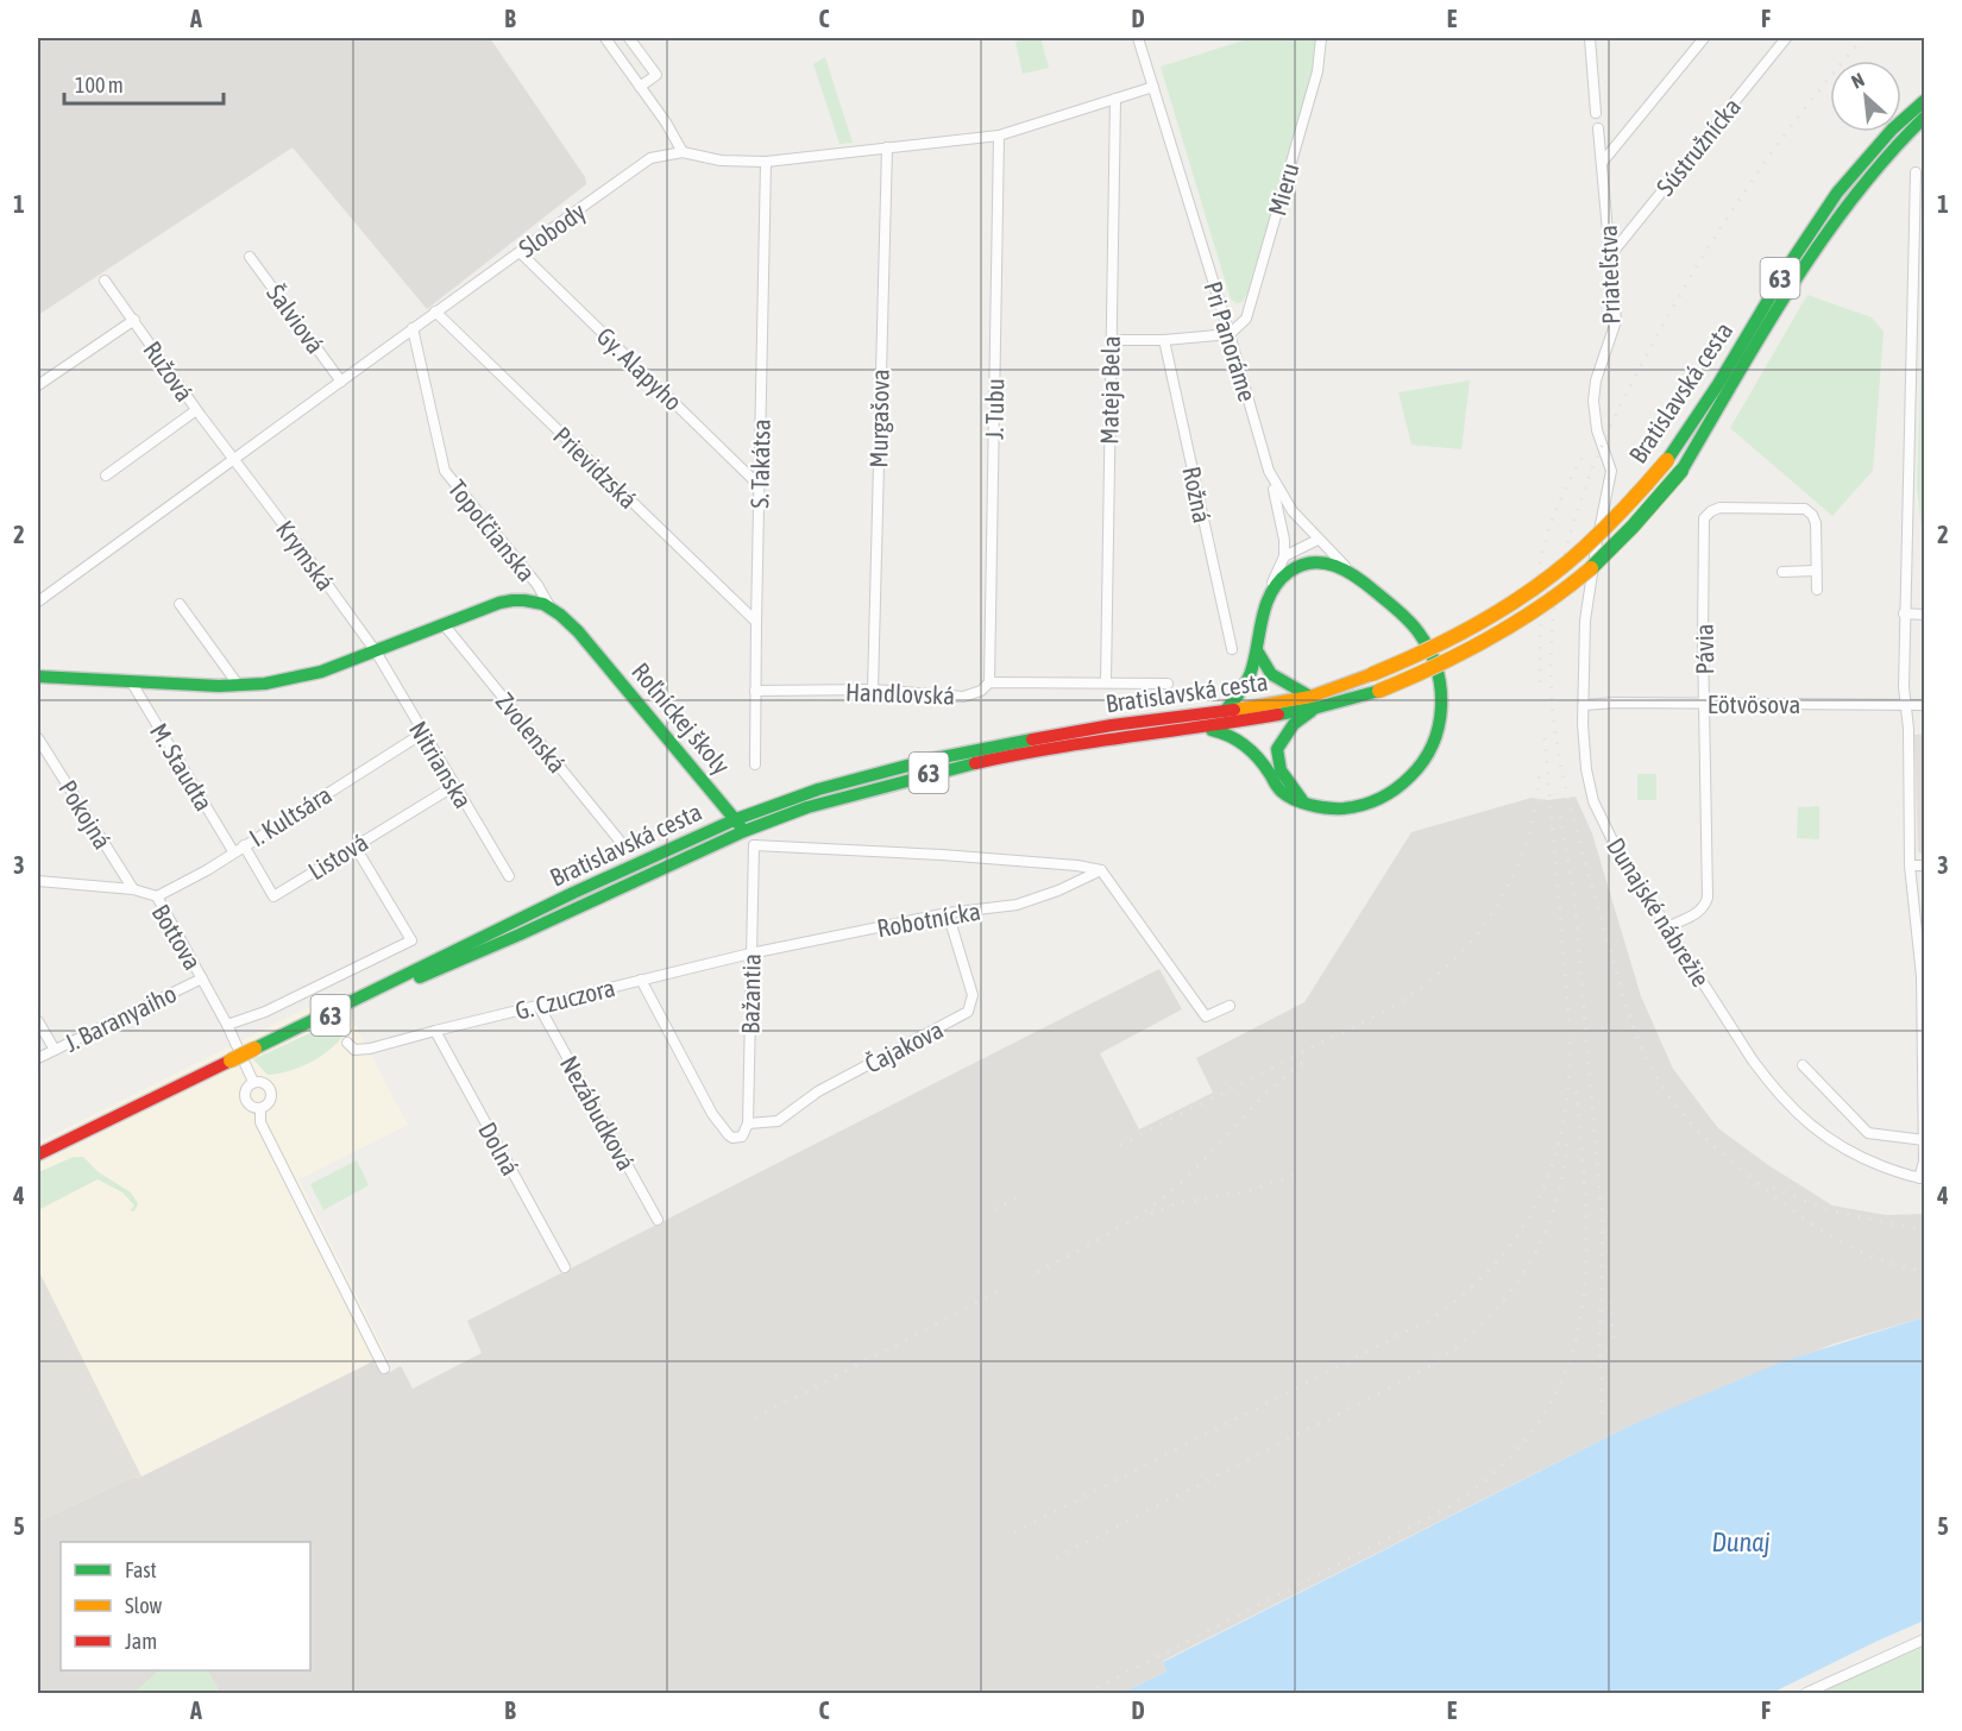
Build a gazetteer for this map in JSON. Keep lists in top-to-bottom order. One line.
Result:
{"streets":{"main road":["63","Bratislavská cesta","Roľníckej školy"],"street":["Sústružnícka","Mieru","Slobody","Priateľstva","Šalviová","Pri Panoráme","Gy. Alapyho","Ružová","Mateja Bela","J. Tubu","Murgašova","S. Takátsa","Prievidzská","Rožná","Topoľčianska","Krymská","Pávia","Handlovská","Eötvösova","Zvolenská","Nitrianska","M. Staudta","Pokojná","I. Kultsára","Listová","Dunajské nábrežie","Robotnícka","Bottova","Bažantia","G. Czuczora","J. Baranyaiho","Čajakova","Nezábudková","Dolná"]},"crossings":[["Sústružnícka","Priateľstva"],["Mieru","Pri Panoráme"],["Slobody","Šalviová"],["Slobody","Pri Panoráme"],["Slobody","Gy. Alapyho"],["Slobody","Ružová"],["Slobody","Mateja Bela"],["Slobody","J. Tubu"],["Slobody","Murgašova"],["Slobody","S. Takátsa"],["Slobody","Prievidzská"],["Slobody","Topoľčianska"],["Slobody","Krymská"],["Priateľstva","Dunajské nábrežie"],["Gy. Alapyho","S. Takátsa"],["Ružová","Krymská"],["Mateja Bela","Handlovská"],["Bratislavská cesta","Roľníckej školy"],["J. Tubu","Handlovská"],["Murgašova","Handlovská"],["S. Takátsa","Prievidzská"],["S. Takátsa","Handlovská"],["Topoľčianska","Roľníckej školy"],["Krymská","Nitrianska"],["Pávia","Eötvösova"],["Pávia","Dunajské nábrežie"],["Eötvösova","Dunajské nábrežie"],["Roľníckej školy","Bažantia"],["Nitrianska","I. Kultsára"],["Nitrianska","Listová"],["M. Staudta","I. Kultsára"],["Pokojná","Bottova"],["I. Kultsára","Listová"],["I. Kultsára","Bottova"],["Robotnícka","Bažantia"],["Robotnícka","G. Czuczora"],["Robotnícka","Čajakova"],["Bottova","J. Baranyaiho"],["Bažantia","G. Czuczora"],["Bažantia","Čajakova"],["G. Czuczora","Nezábudková"],["G. Czuczora","Dolná"]],"water":["Dunaj"],"legend":["Fast","Slow","Jam"],"scale_bar":"100 m","north":"top left","grid":{"columns":["A","B","C","D","E","F"],"rows":["1","2","3","4","5"]}}
